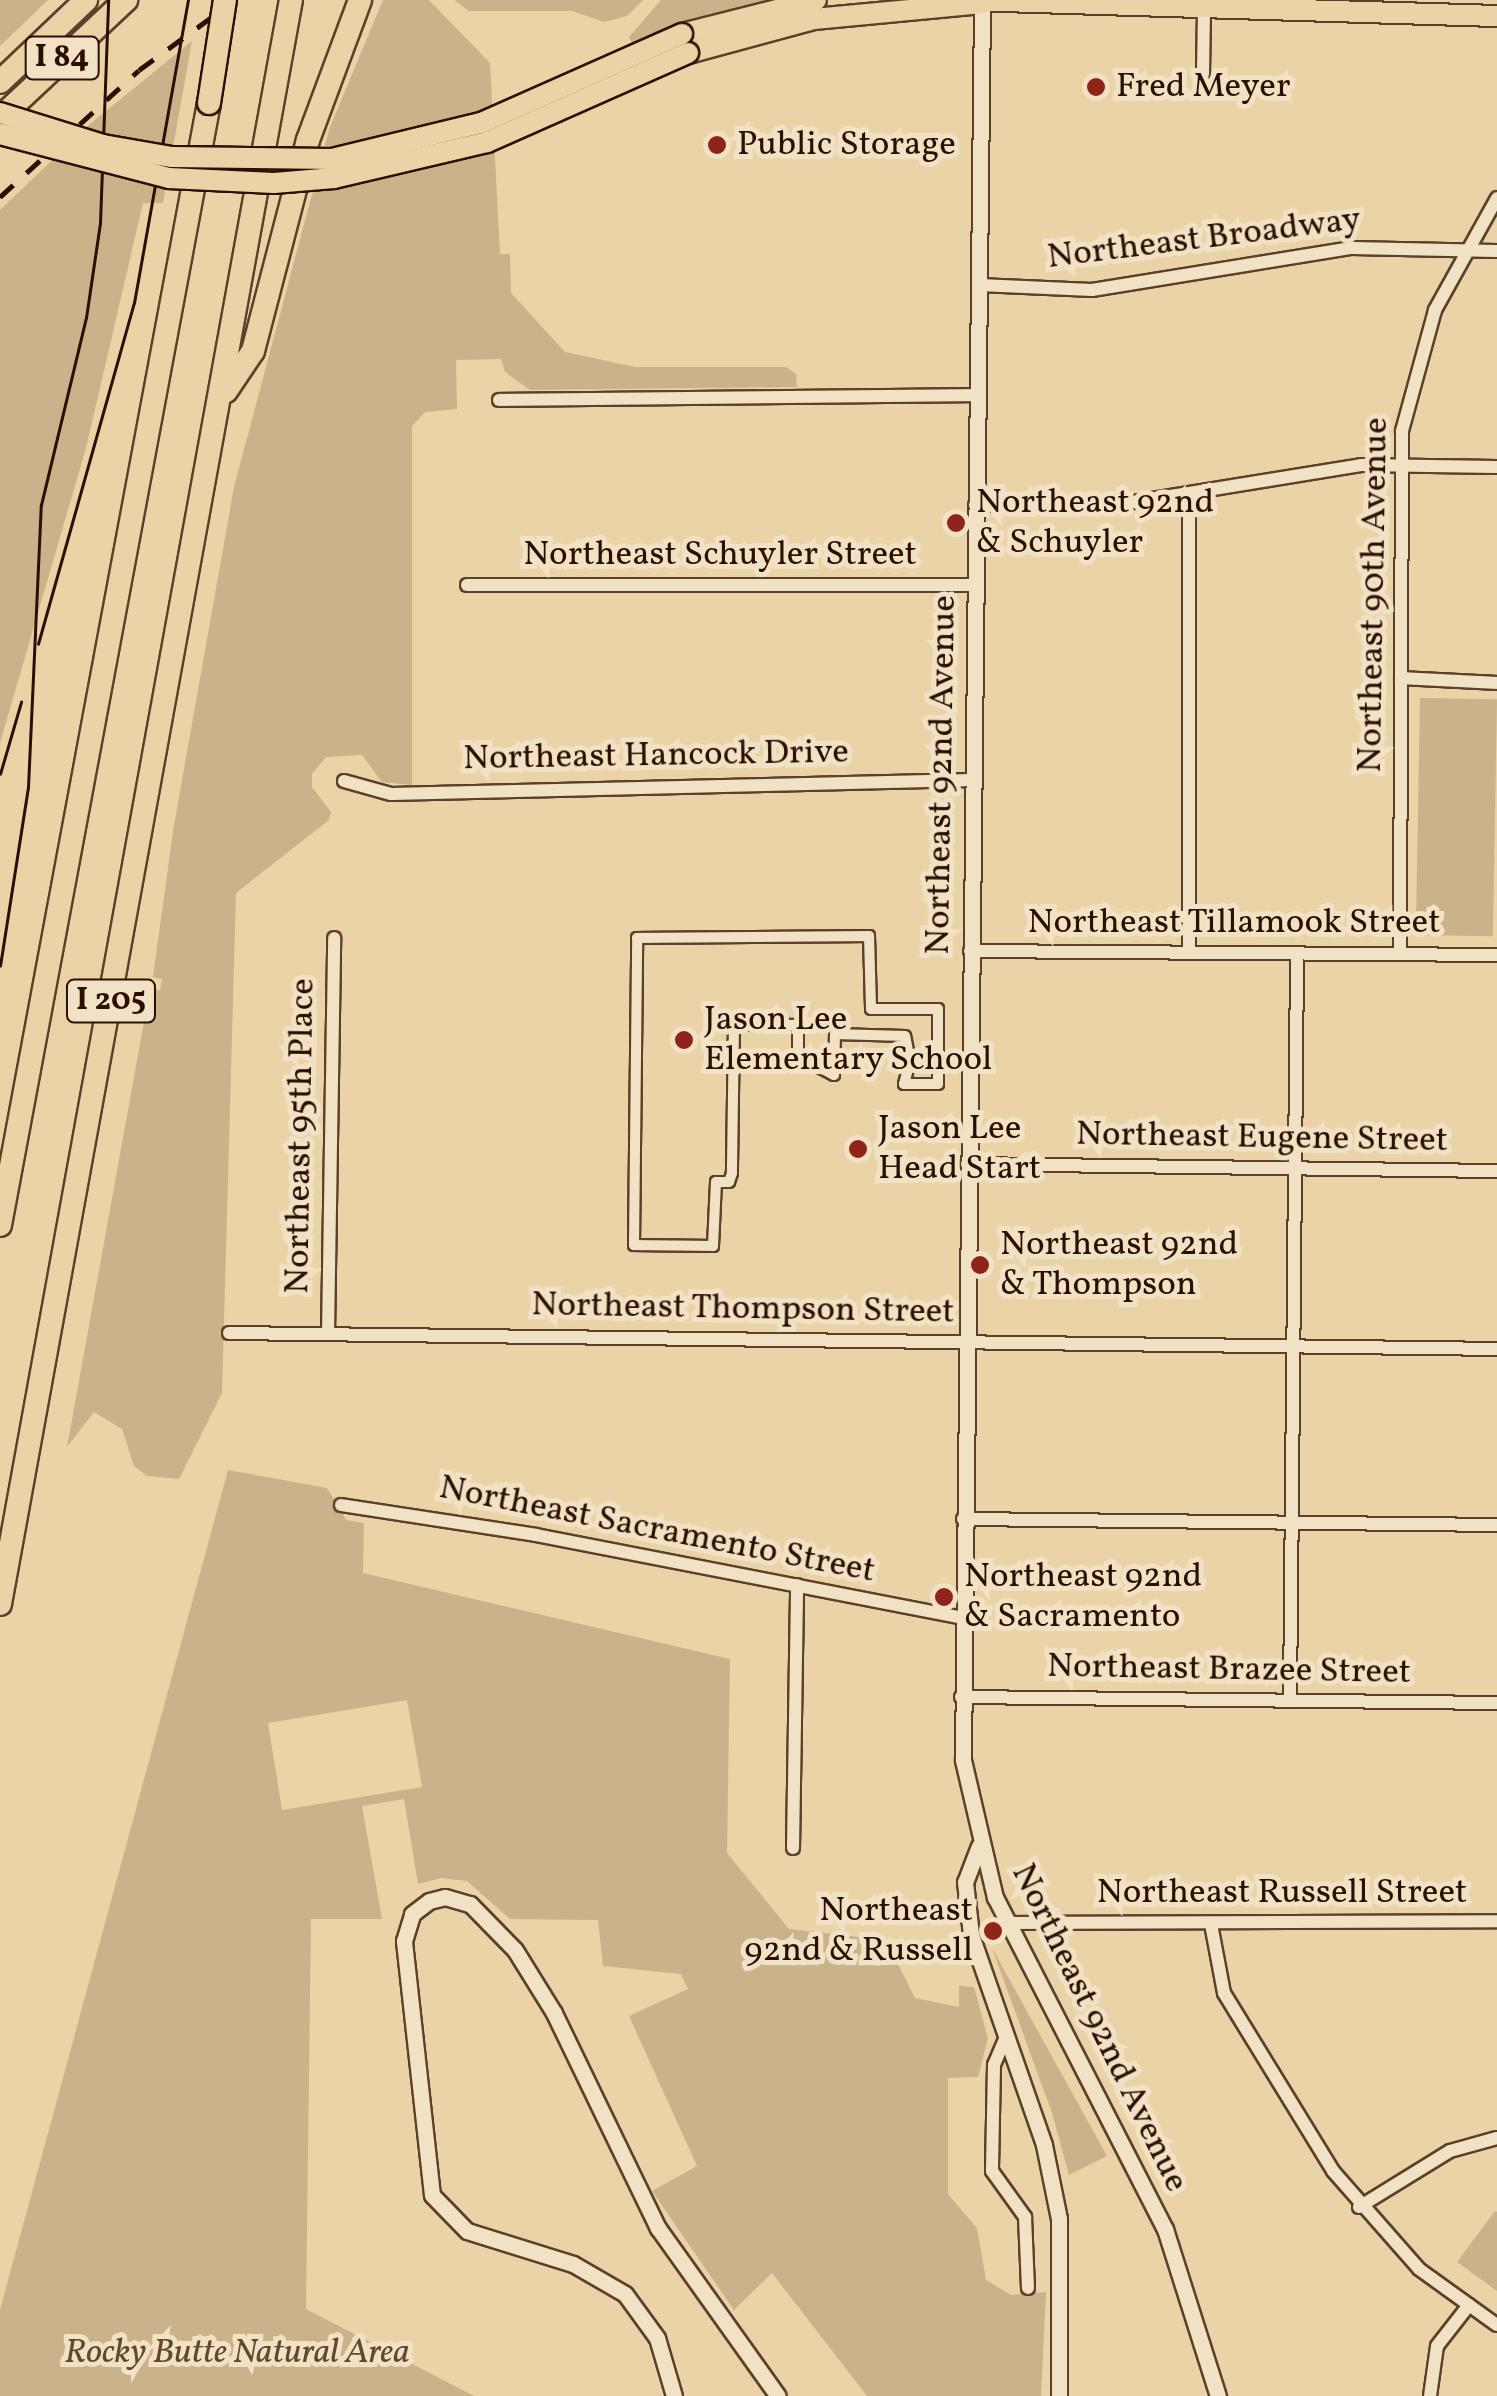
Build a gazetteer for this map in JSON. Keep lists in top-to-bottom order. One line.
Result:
{"streets":{"highway":["I 84","I 205"],"street":["Northeast Broadway","Northeast Schuyler Street","Northeast 90th Avenue","Northeast Hancock Drive","Northeast 92nd Avenue","Northeast Tillamook Street","Northeast 95th Place","Northeast Eugene Street","Northeast Thompson Street","Northeast Sacramento Street","Northeast Brazee Street","Northeast Russell Street"]},"crossings":[["Northeast Broadway","Northeast 90th Avenue"],["Northeast Broadway","Northeast 92nd Avenue"],["Northeast Schuyler Street","Northeast 92nd Avenue"],["Northeast 90th Avenue","Northeast Tillamook Street"],["Northeast Hancock Drive","Northeast 92nd Avenue"],["Northeast 92nd Avenue","Northeast Tillamook Street"],["Northeast 92nd Avenue","Northeast Eugene Street"],["Northeast 92nd Avenue","Northeast Thompson Street"],["Northeast 92nd Avenue","Northeast Sacramento Street"],["Northeast 92nd Avenue","Northeast Brazee Street"],["Northeast 92nd Avenue","Northeast Russell Street"],["Northeast 95th Place","Northeast Thompson Street"]],"parks":["Rocky Butte Natural Area"],"places":["Fred Meyer","Public Storage","Northeast 92nd & Schuyler","Jason Lee Elementary School","Jason Lee Head Start","Northeast 92nd & Thompson","Northeast 92nd & Sacramento","Northeast 92nd & Russell"]}
